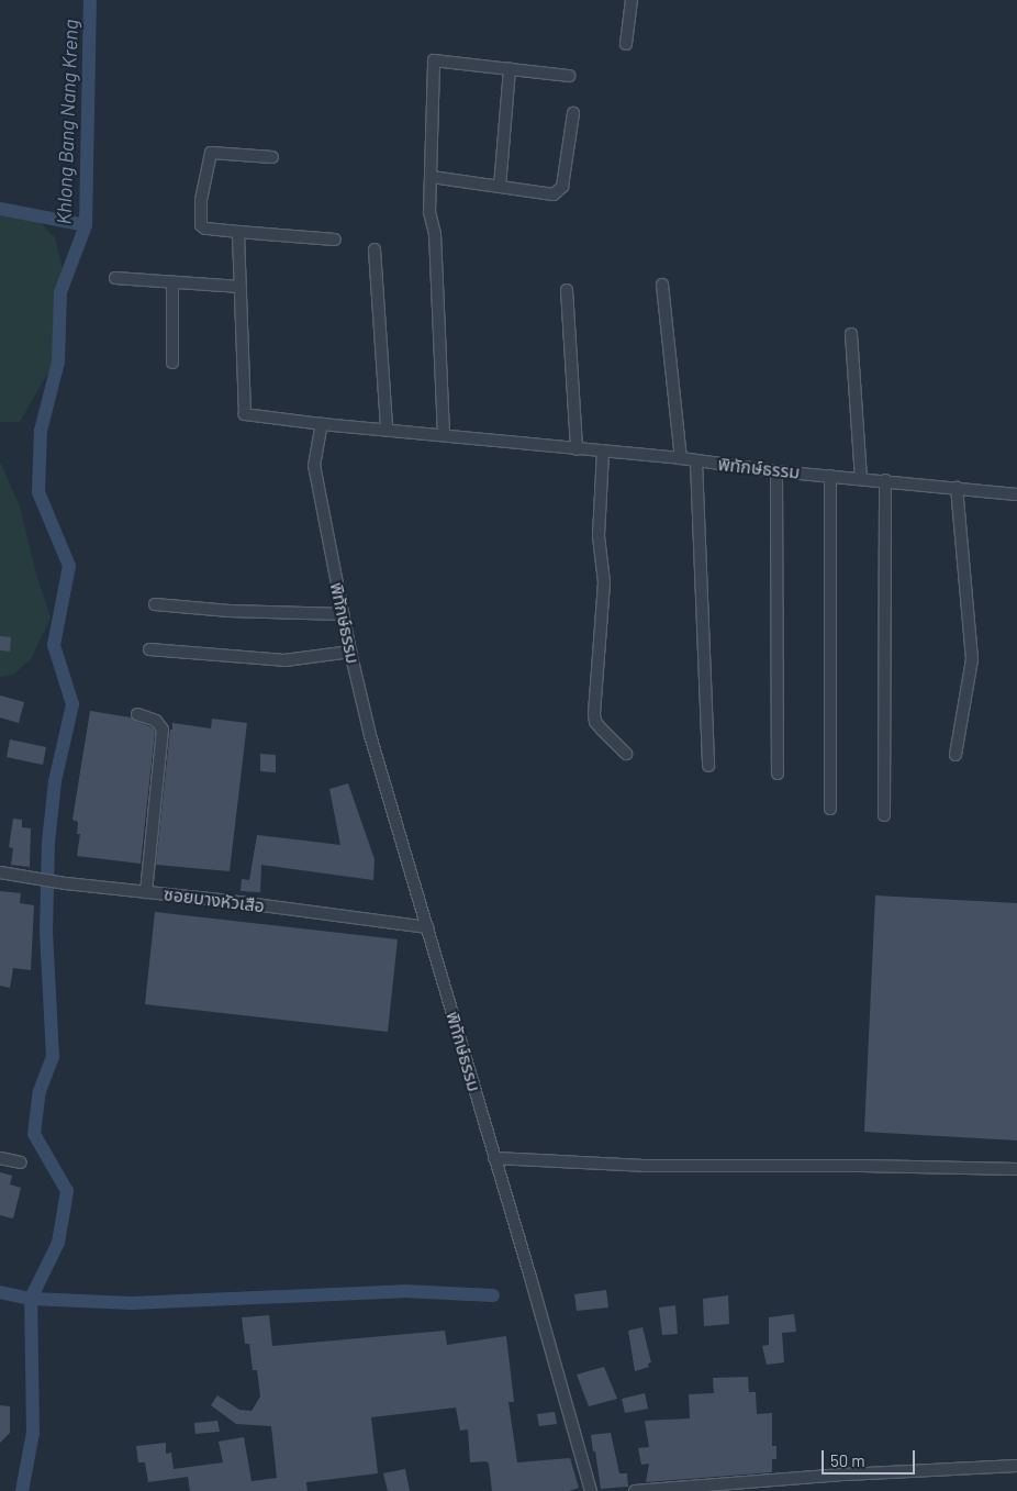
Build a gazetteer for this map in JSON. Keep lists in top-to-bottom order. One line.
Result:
{"streets":{"street":["พิทักษ์ธรรม","ซอยบางหัวเสือ"]},"crossings":[["พิทักษ์ธรรม","ซอยบางหัวเสือ"]],"water":["Khlong Bang Nang Kreng"],"scale_bar":"50 m"}
